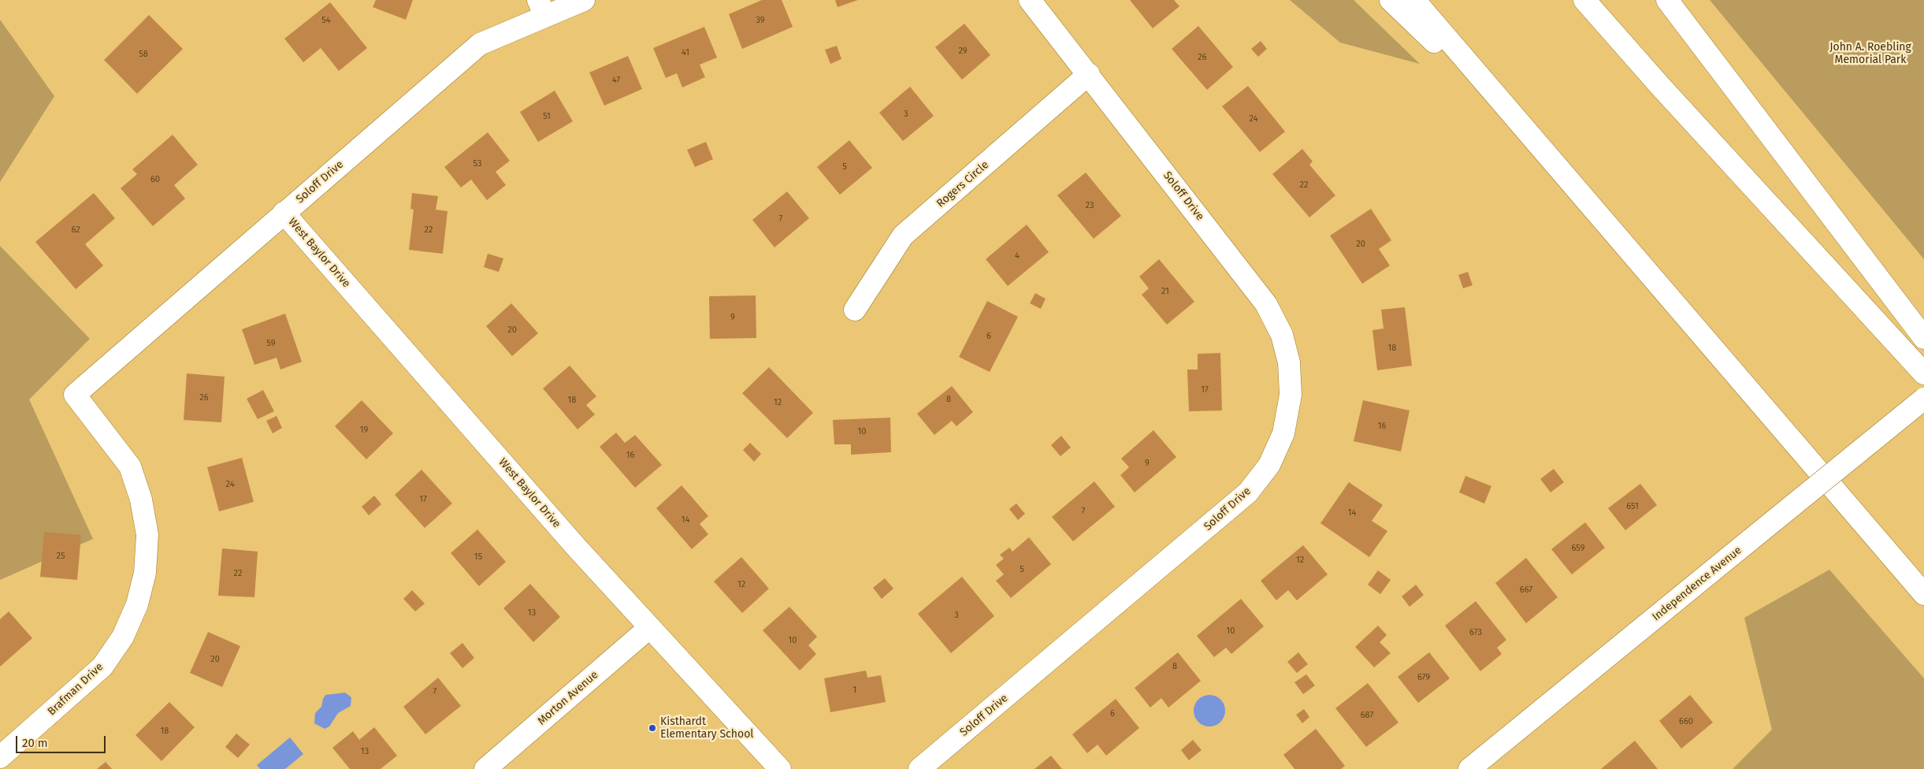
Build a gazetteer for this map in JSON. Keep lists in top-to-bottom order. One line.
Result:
{"streets":{"main road":["Soloff Drive","Rogers Circle","West Baylor Drive","Independence Avenue","Brafman Drive","Morton Avenue"]},"crossings":[["Soloff Drive","Rogers Circle"],["Soloff Drive","West Baylor Drive"],["Soloff Drive","Brafman Drive"],["West Baylor Drive","Morton Avenue"]],"parks":["John A. Roebling Memorial Park"],"places":["Kisthardt Elementary School"],"house_numbers":["54","39","29","41","58","26","47","3","51","24","53","5","60","22","23","7","62","22","20","4","21","9","20","6","59","18","17","26","8","18","12","16","19","10","16","9","24","17","651","7","14","14","659","25","15","12","5","22","12","667","13","3","10","673","10","20","8","679","1","7","6","687","660","18","13"],"scale_bar":"20 m"}
